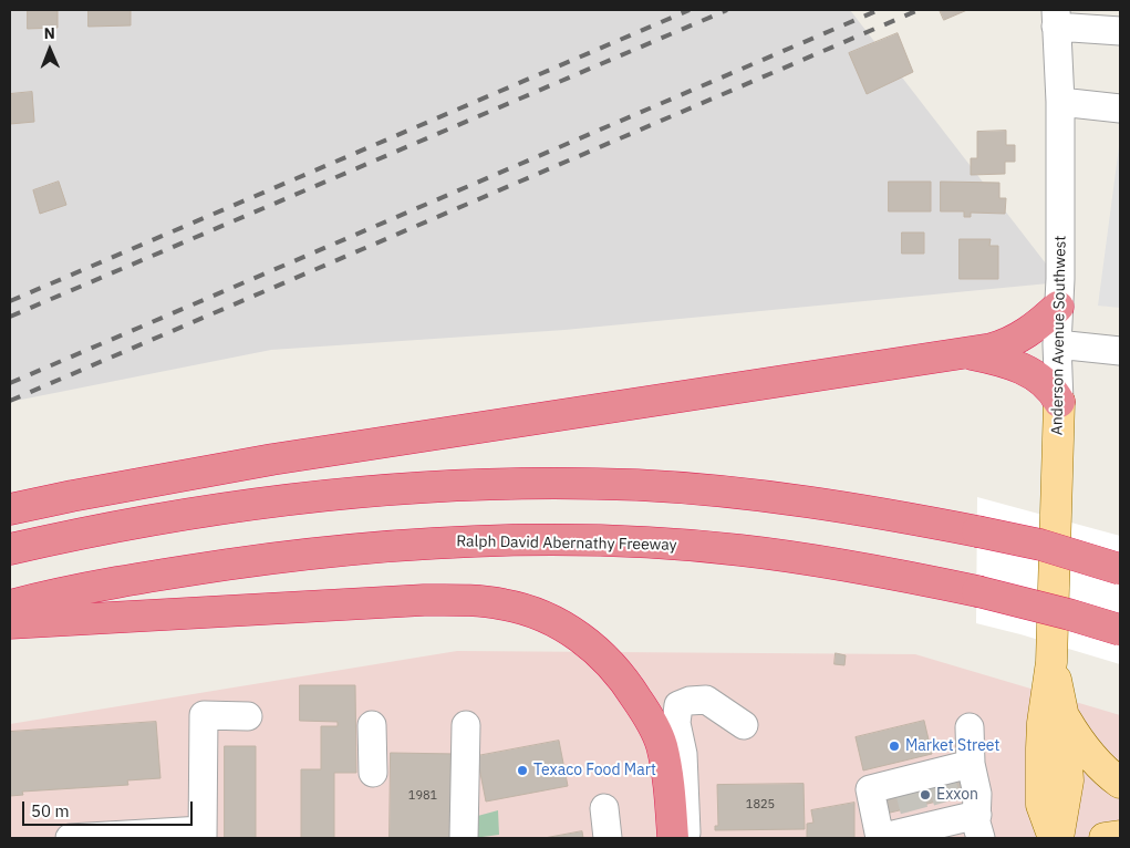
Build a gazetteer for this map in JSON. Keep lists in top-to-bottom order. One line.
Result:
{"streets":{"highway":["Ralph David Abernathy Freeway"],"main road":["Anderson Avenue Southwest"]},"places":["Market Street","Texaco Food Mart","Exxon"],"house_numbers":["1981","1825"],"scale_bar":"50 m","north":"top"}
